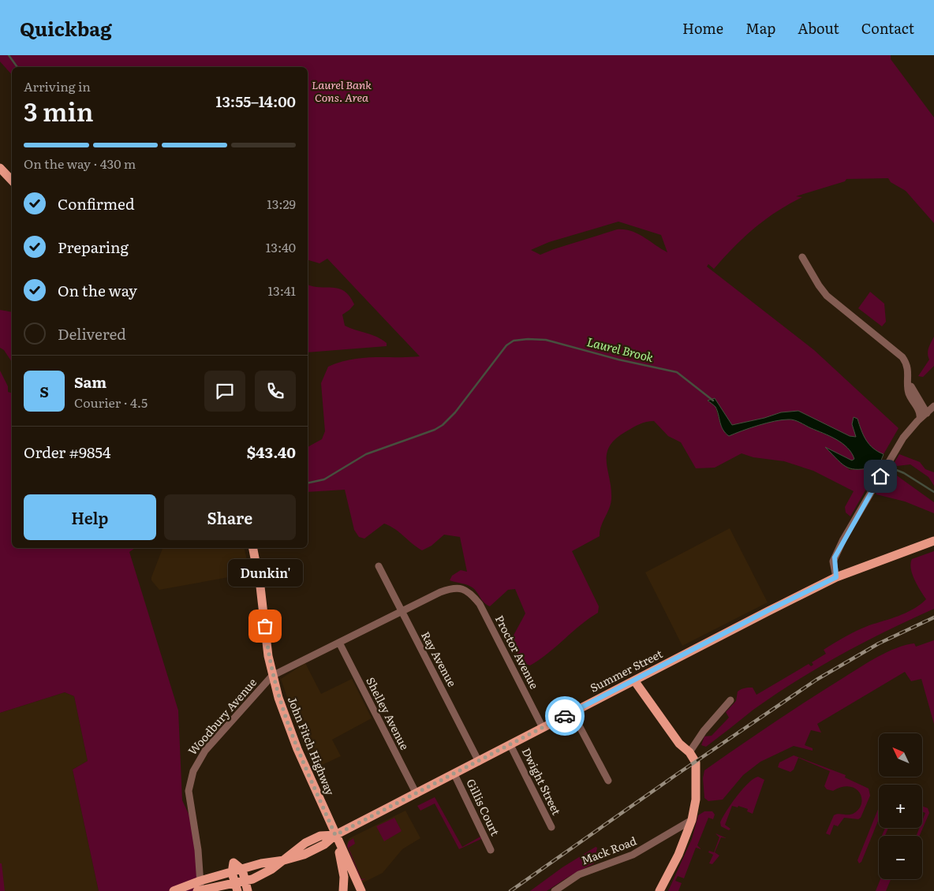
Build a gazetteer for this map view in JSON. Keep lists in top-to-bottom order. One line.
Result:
{"streets":{"main road":["Summer Street","John Fitch Highway"],"street":["Proctor Avenue","Ray Avenue","Shelley Avenue","Woodbury Avenue","Dwight Street","Gillis Court","Mack Road"]},"crossings":[["Proctor Avenue","Summer Street"],["Proctor Avenue","Woodbury Avenue"],["Ray Avenue","Summer Street"],["Ray Avenue","Woodbury Avenue"],["Summer Street","Shelley Avenue"],["Summer Street","John Fitch Highway"],["Summer Street","Dwight Street"],["Summer Street","Gillis Court"],["Shelley Avenue","Woodbury Avenue"],["Woodbury Avenue","John Fitch Highway"]],"water":["Laurel Brook"],"parks":["Laurel Bank Cons. Area"],"places":["Dunkin'"],"north":"top left","page":{"header":"Quickbag","nav":["Home","Map","About","Contact"],"heading":["3 min","Arriving in","13:55–14:00"],"panel":["Sam","Courier · 4.5","Order #9854","$43.40"],"bar":"On the way · 430 m","list":[["Confirmed","13:29"],["Preparing","13:40"],["On the way","13:41"],"Delivered"],"round":"S","buttons":["Help","Share"],"bubble":"Dunkin'","map_buttons":["+","−"]}}
